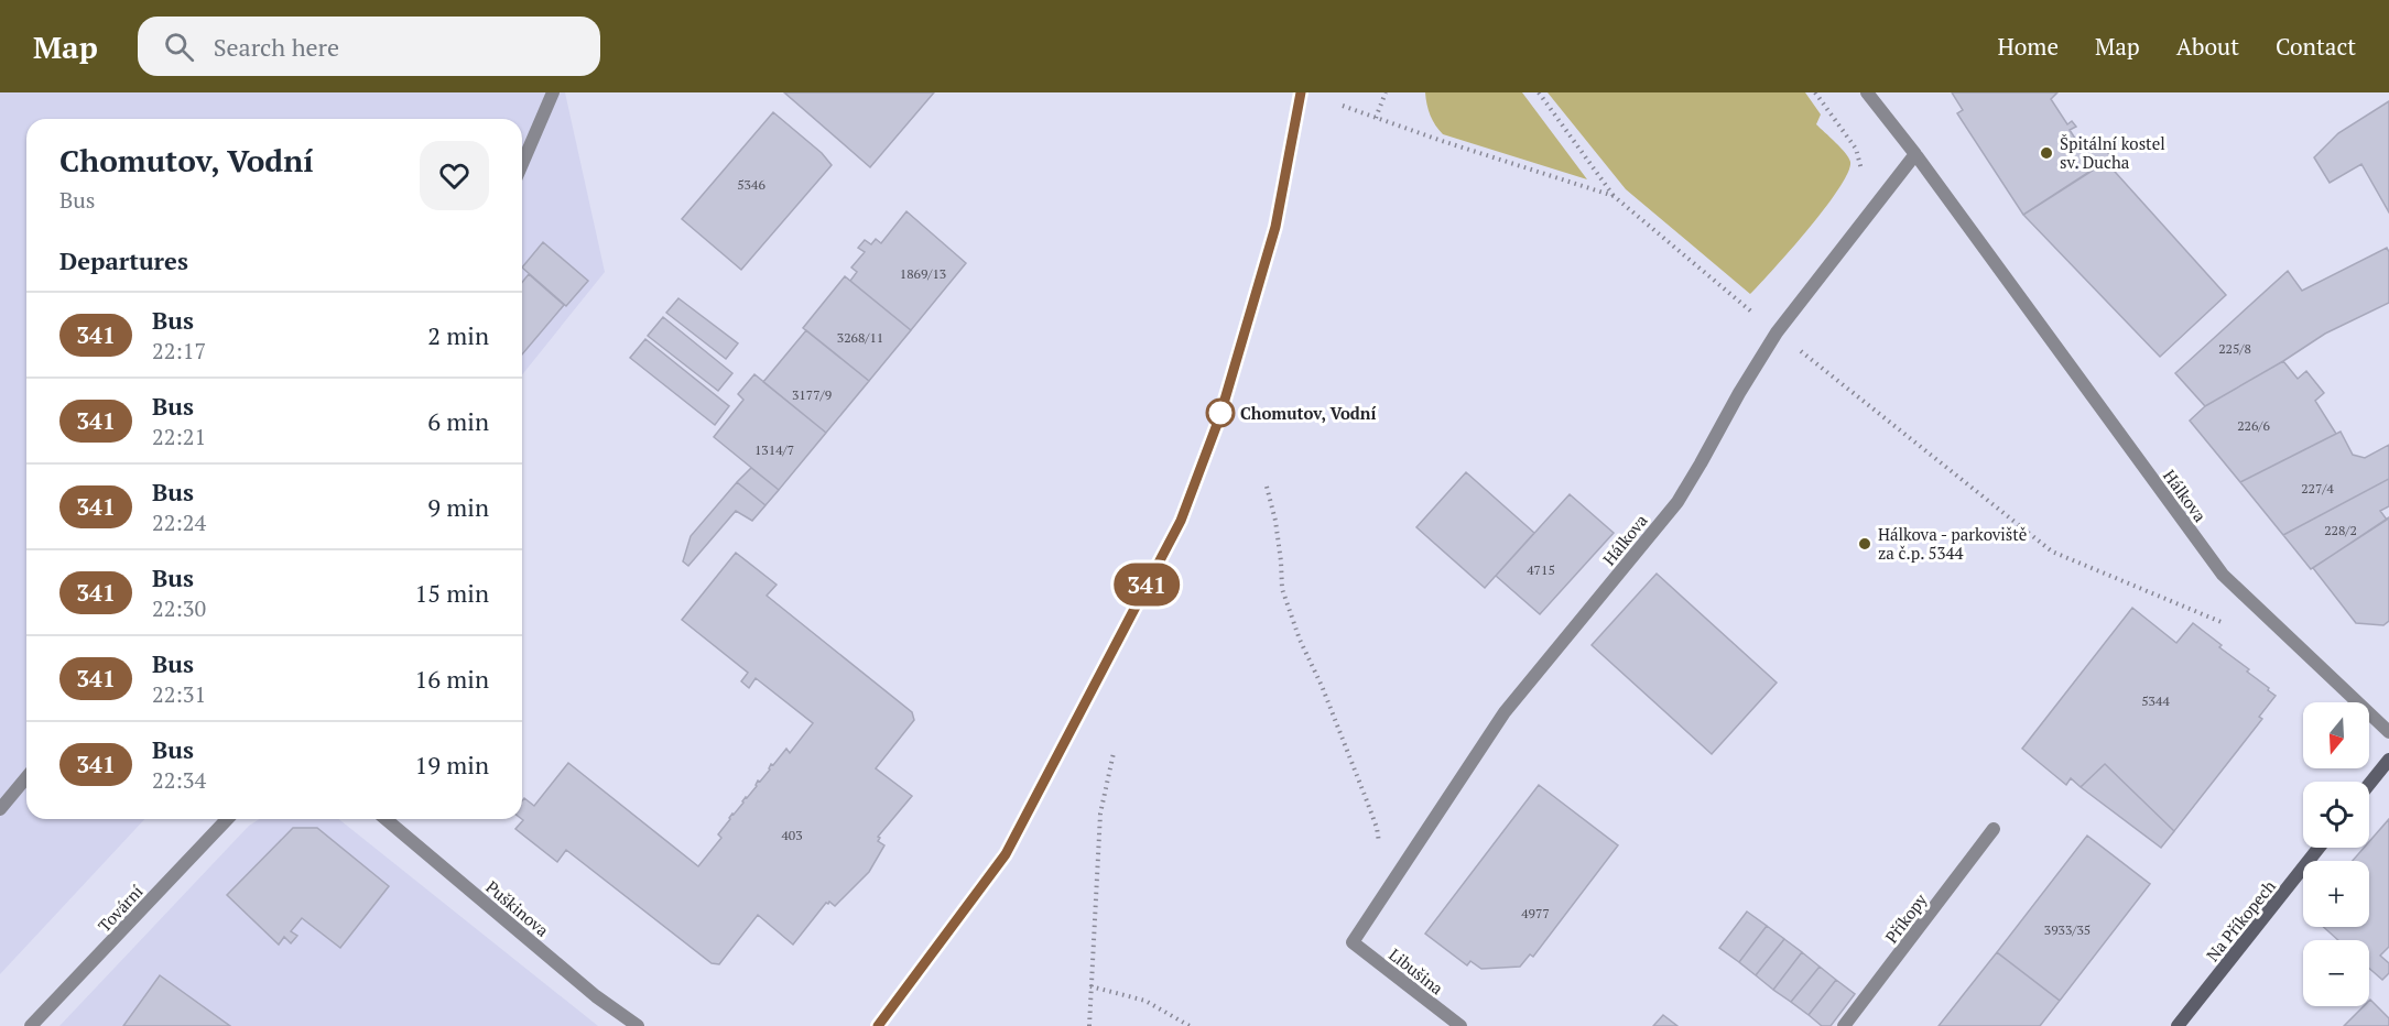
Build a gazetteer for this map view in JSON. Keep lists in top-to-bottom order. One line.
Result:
{"streets":{"street":["Hálkova","Tovární","Puškinova","Příkopy","Na Příkopech","Libušina"]},"crossings":[["Hálkova","Libušina"]],"places":["Špitální kostel sv. Ducha","Chomutov, Vodní","Hálkova - parkoviště za č.p. 5344"],"lines":["bus line 341"],"house_numbers":["5346","1869/13","3268/11","225/8","3177/9","226/6","1314/7","227/4","228/2","4715","5344","403","4977","3933/35"],"north":"bottom","page":{"header":"Map","search":"Search here","nav":["Home","Map","About","Contact"],"on_map":"341","heading":[["Chomutov, Vodní","Bus"],"Departures"],"list":[{"mark":"341","name":"Bus","note":"22:17","value":"2 min"},{"mark":"341","name":"Bus","note":"22:21","value":"6 min"},{"mark":"341","name":"Bus","note":"22:24","value":"9 min"},{"mark":"341","name":"Bus","note":"22:30","value":"15 min"},{"mark":"341","name":"Bus","note":"22:31","value":"16 min"},{"mark":"341","name":"Bus","note":"22:34","value":"19 min"}],"map_buttons":["+","−"]}}
